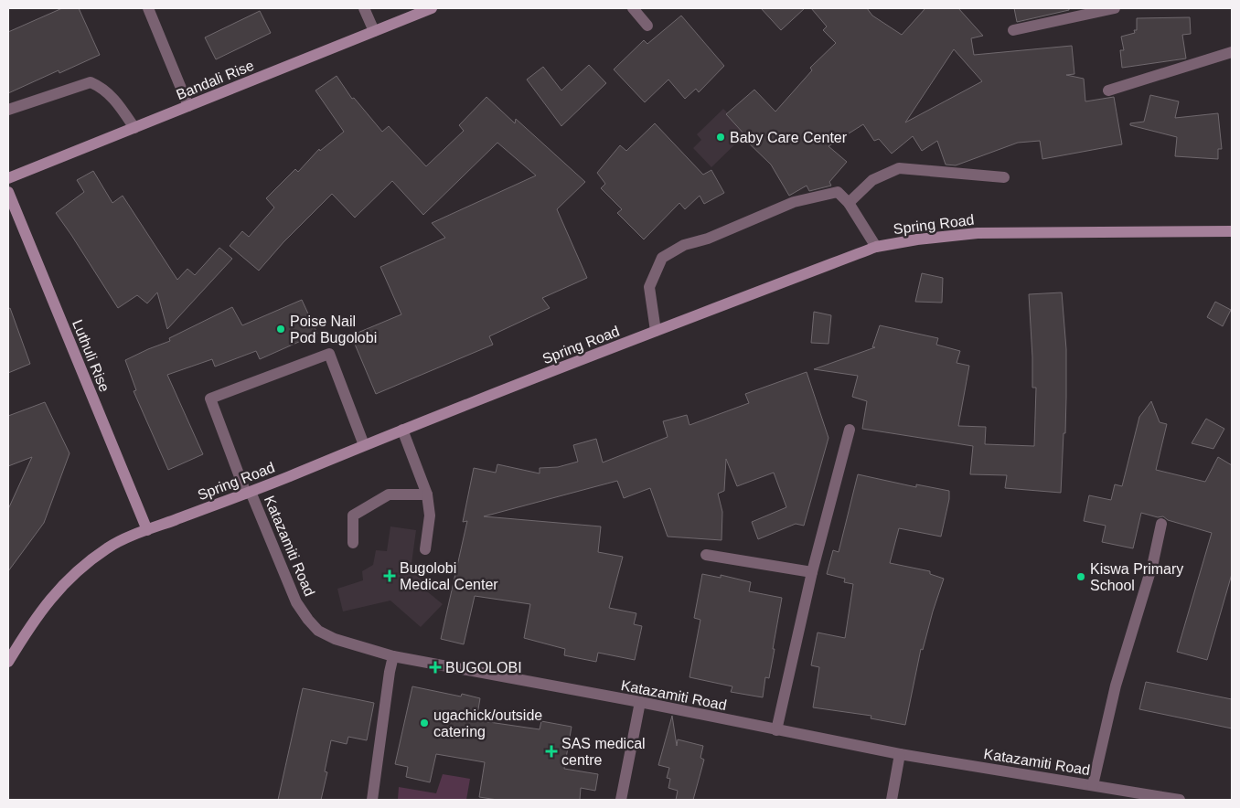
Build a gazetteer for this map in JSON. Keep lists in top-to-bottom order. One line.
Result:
{"streets":{"main road":["Bandali Rise","Spring Road","Luthuli Rise"],"street":["Katazamiti Road"]},"crossings":[["Spring Road","Luthuli Rise"],["Spring Road","Katazamiti Road"]],"places":{"other":["Baby Care Center","Poise Nail Pod Bugolobi","Kiswa Primary School","ugachick/outside catering"],"health":["Bugolobi Medical Center","BUGOLOBI","SAS medical centre"]}}
